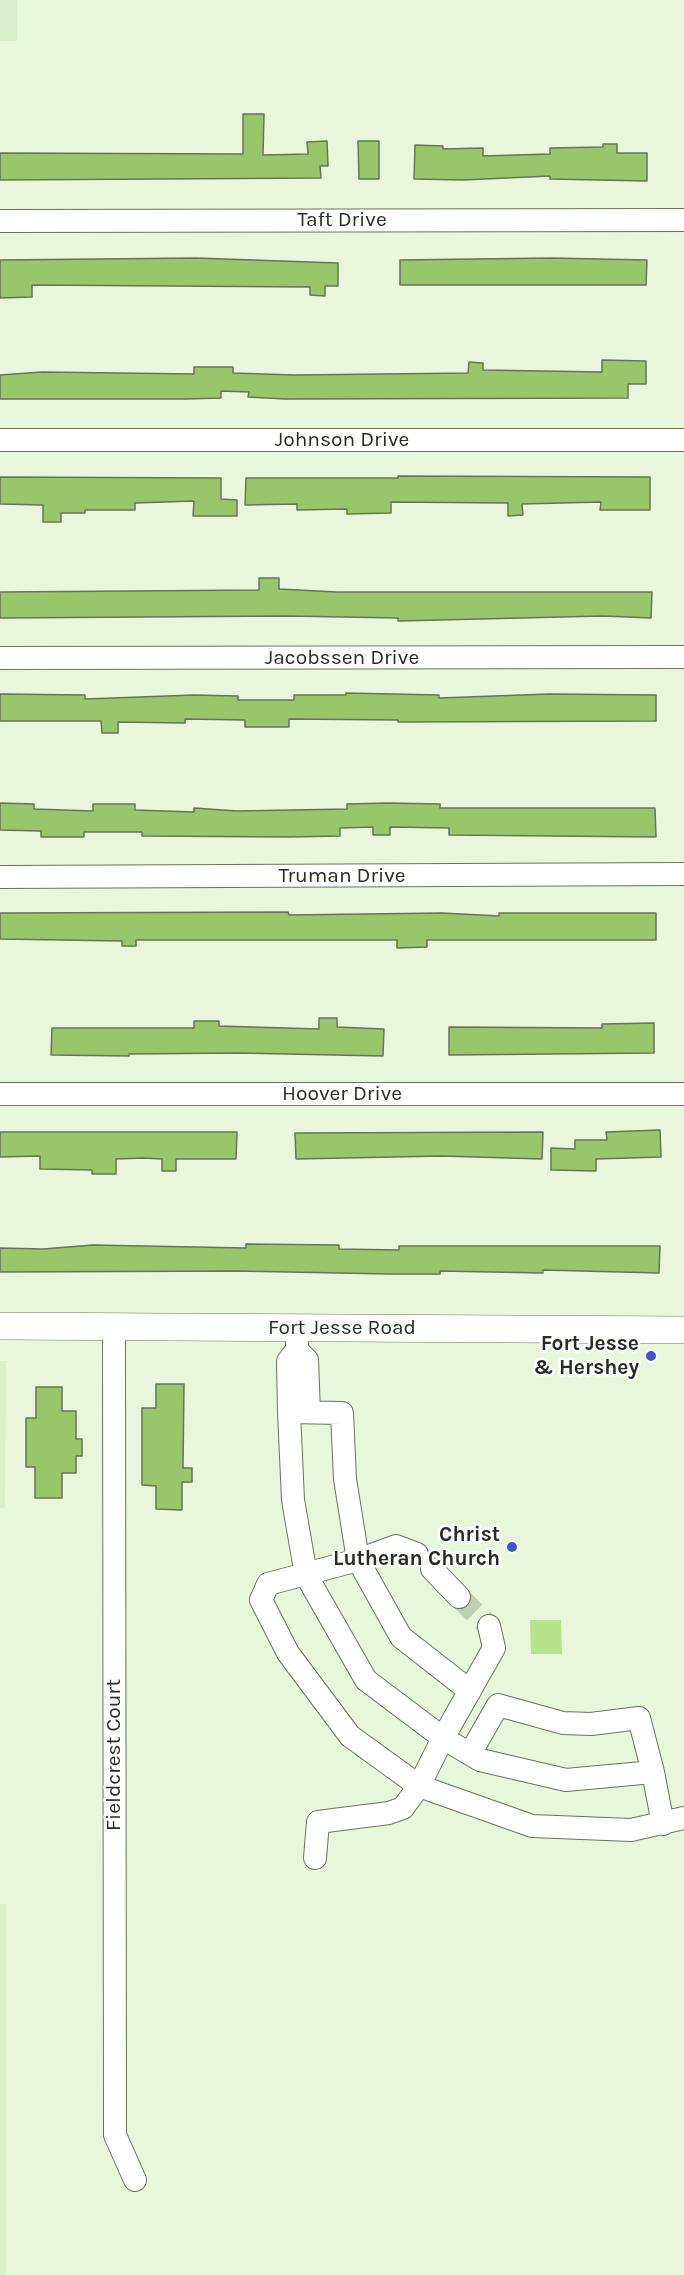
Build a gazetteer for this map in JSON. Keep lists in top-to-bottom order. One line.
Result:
{"streets":{"main road":["Fort Jesse Road"],"street":["Taft Drive","Johnson Drive","Jacobssen Drive","Truman Drive","Hoover Drive","Fieldcrest Court"]},"crossings":[["Fort Jesse Road","Fieldcrest Court"]],"places":["Fort Jesse & Hershey","Christ Lutheran Church"]}
